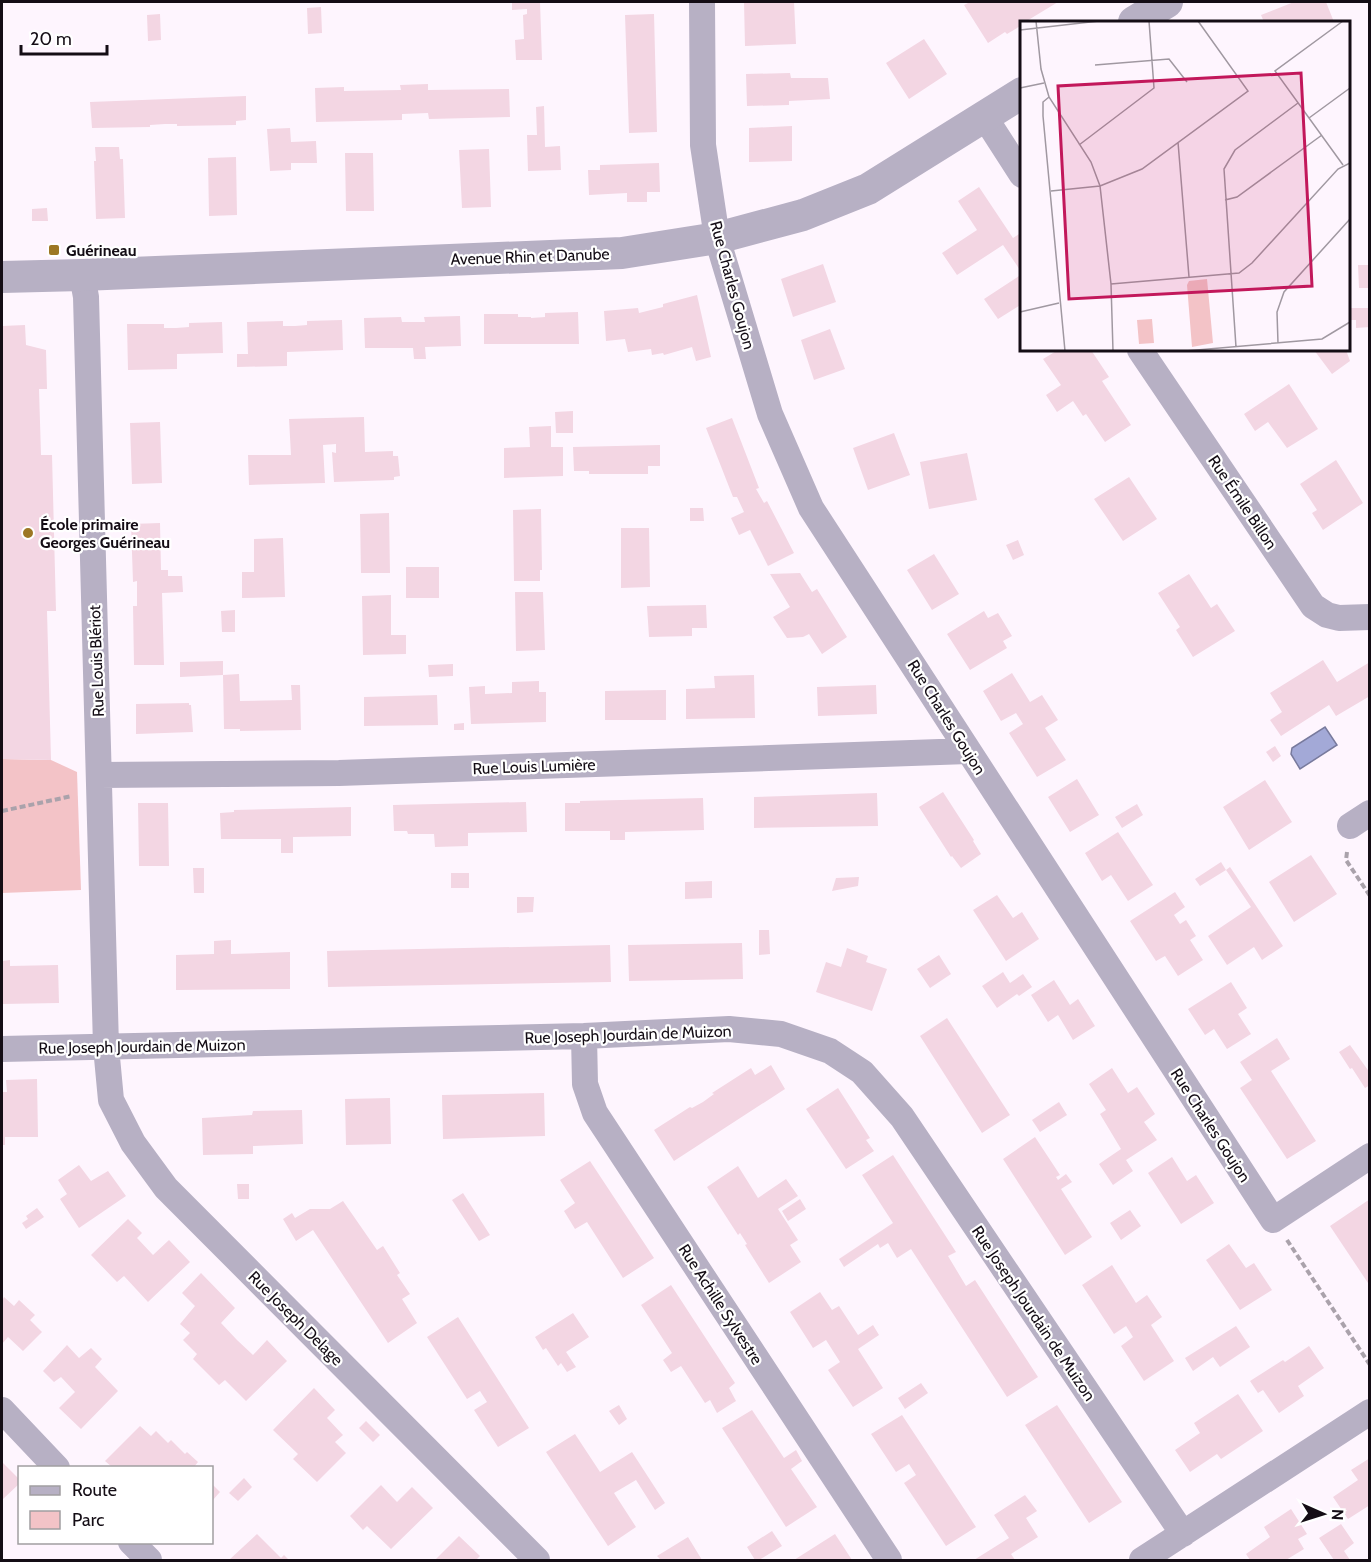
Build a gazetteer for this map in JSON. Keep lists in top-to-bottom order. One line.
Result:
{"streets":{"street":["Avenue Rhin et Danube","Rue Charles Goujon","Rue Émile Billon","Rue Louis Blériot","Rue Louis Lumière","Rue Joseph Jourdain de Muizon","Rue Achille Sylvestre","Rue Joseph Delage"]},"crossings":[["Avenue Rhin et Danube","Rue Charles Goujon"],["Avenue Rhin et Danube","Rue Louis Blériot"],["Rue Charles Goujon","Rue Louis Lumière"],["Rue Louis Blériot","Rue Louis Lumière"],["Rue Louis Blériot","Rue Joseph Jourdain de Muizon"],["Rue Louis Blériot","Rue Joseph Delage"],["Rue Joseph Jourdain de Muizon","Rue Achille Sylvestre"],["Rue Joseph Jourdain de Muizon","Rue Joseph Delage"]],"places":{"transit":["Guérineau"],"other":["École primaire Georges Guérineau"]},"legend":["Route","Parc"],"scale_bar":"20 m","north":"right"}
